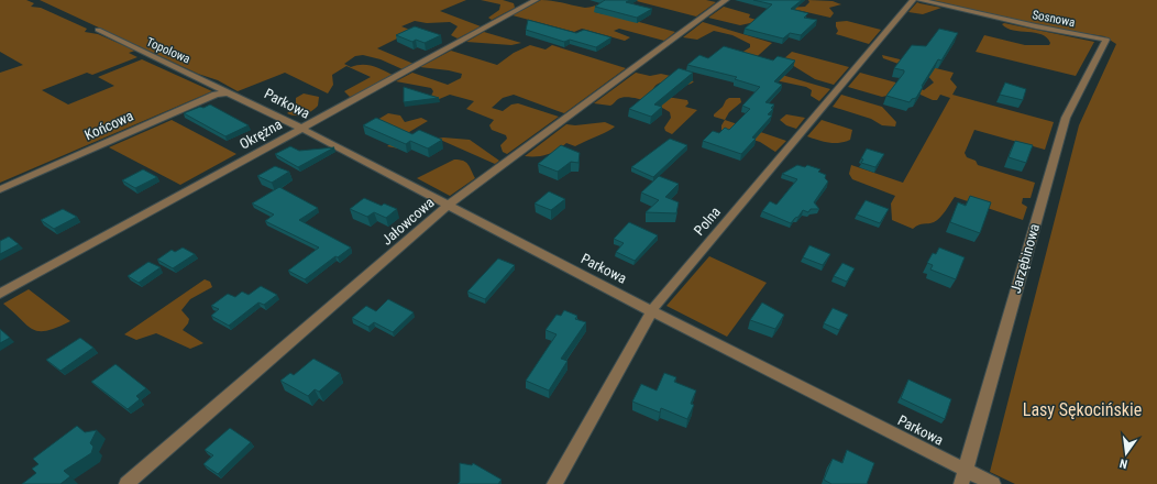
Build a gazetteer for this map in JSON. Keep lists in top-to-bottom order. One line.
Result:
{"streets":{"street":["Sosnowa","Topolowa","Parkowa","Końcowa","Okrężna","Jałowcowa","Polna","Jarzębinowa"]},"crossings":[["Sosnowa","Jarzębinowa"],["Topolowa","Parkowa"],["Topolowa","Końcowa"],["Parkowa","Końcowa"],["Parkowa","Okrężna"],["Parkowa","Jałowcowa"],["Parkowa","Polna"],["Parkowa","Jarzębinowa"]],"parks":["Lasy Sękocińskie"],"north":"bottom"}
